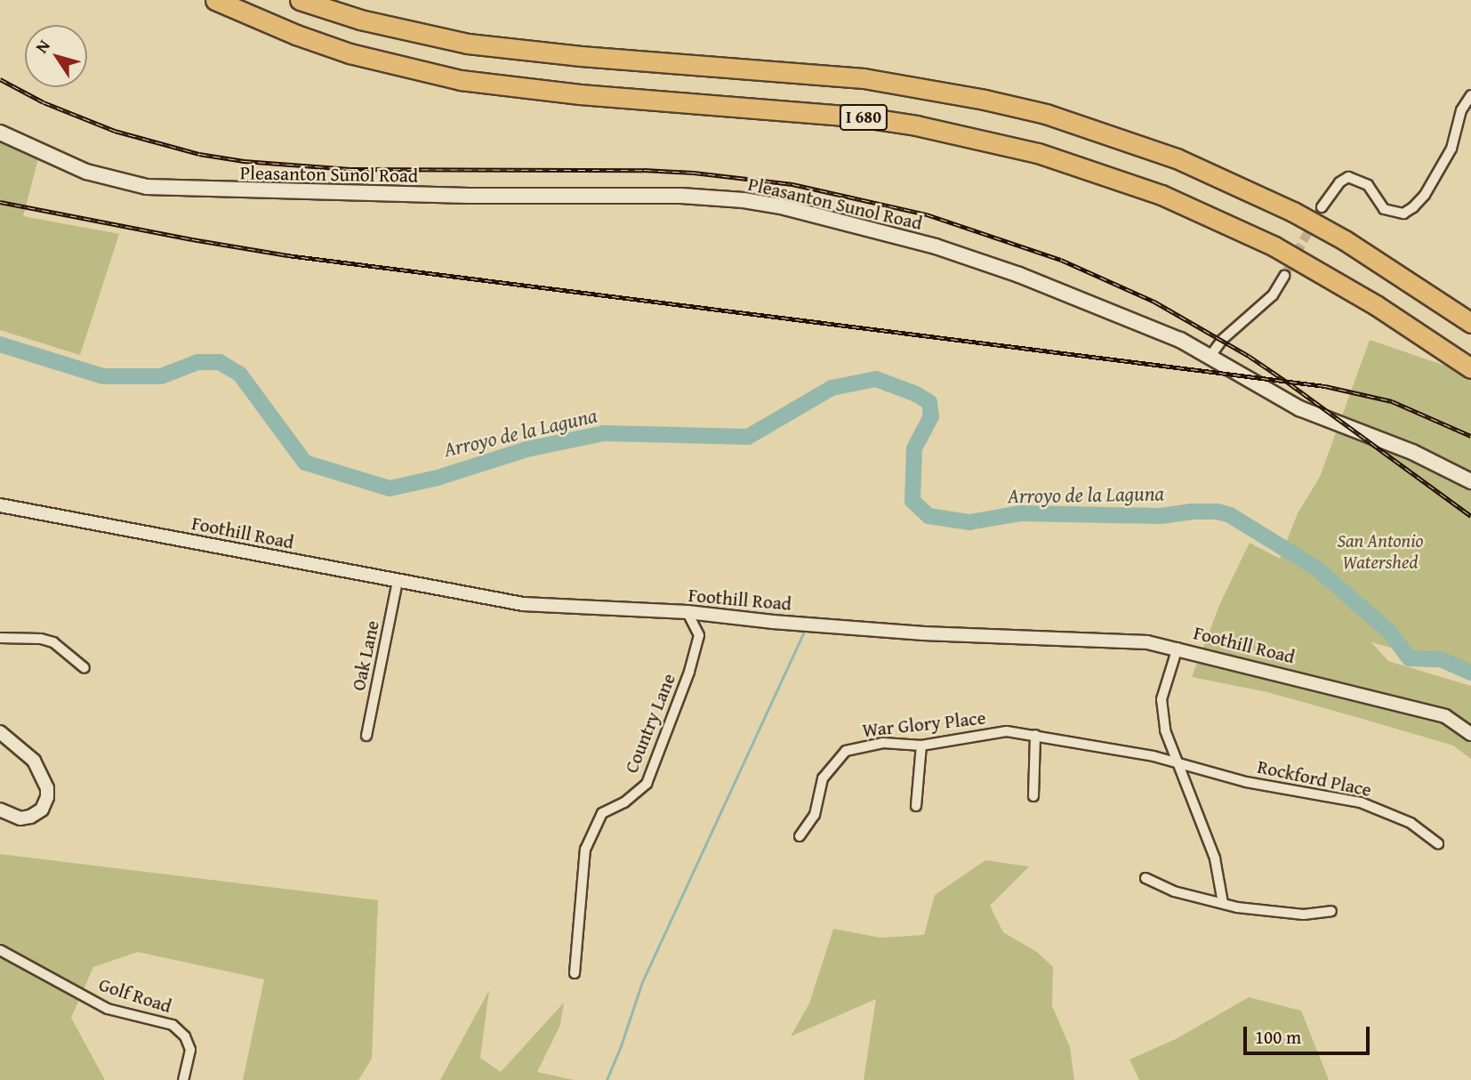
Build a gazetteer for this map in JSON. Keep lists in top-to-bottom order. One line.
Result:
{"streets":{"highway":["I 680"],"main road":["Pleasanton Sunol Road"],"street":["Foothill Road","Oak Lane","Country Lane","War Glory Place","Rockford Place","Golf Road"]},"crossings":[["Foothill Road","Oak Lane"],["Foothill Road","Country Lane"],["War Glory Place","Rockford Place"]],"water":["Arroyo de la Laguna"],"parks":["San Antonio Watershed"],"scale_bar":"100 m","north":"top left"}
